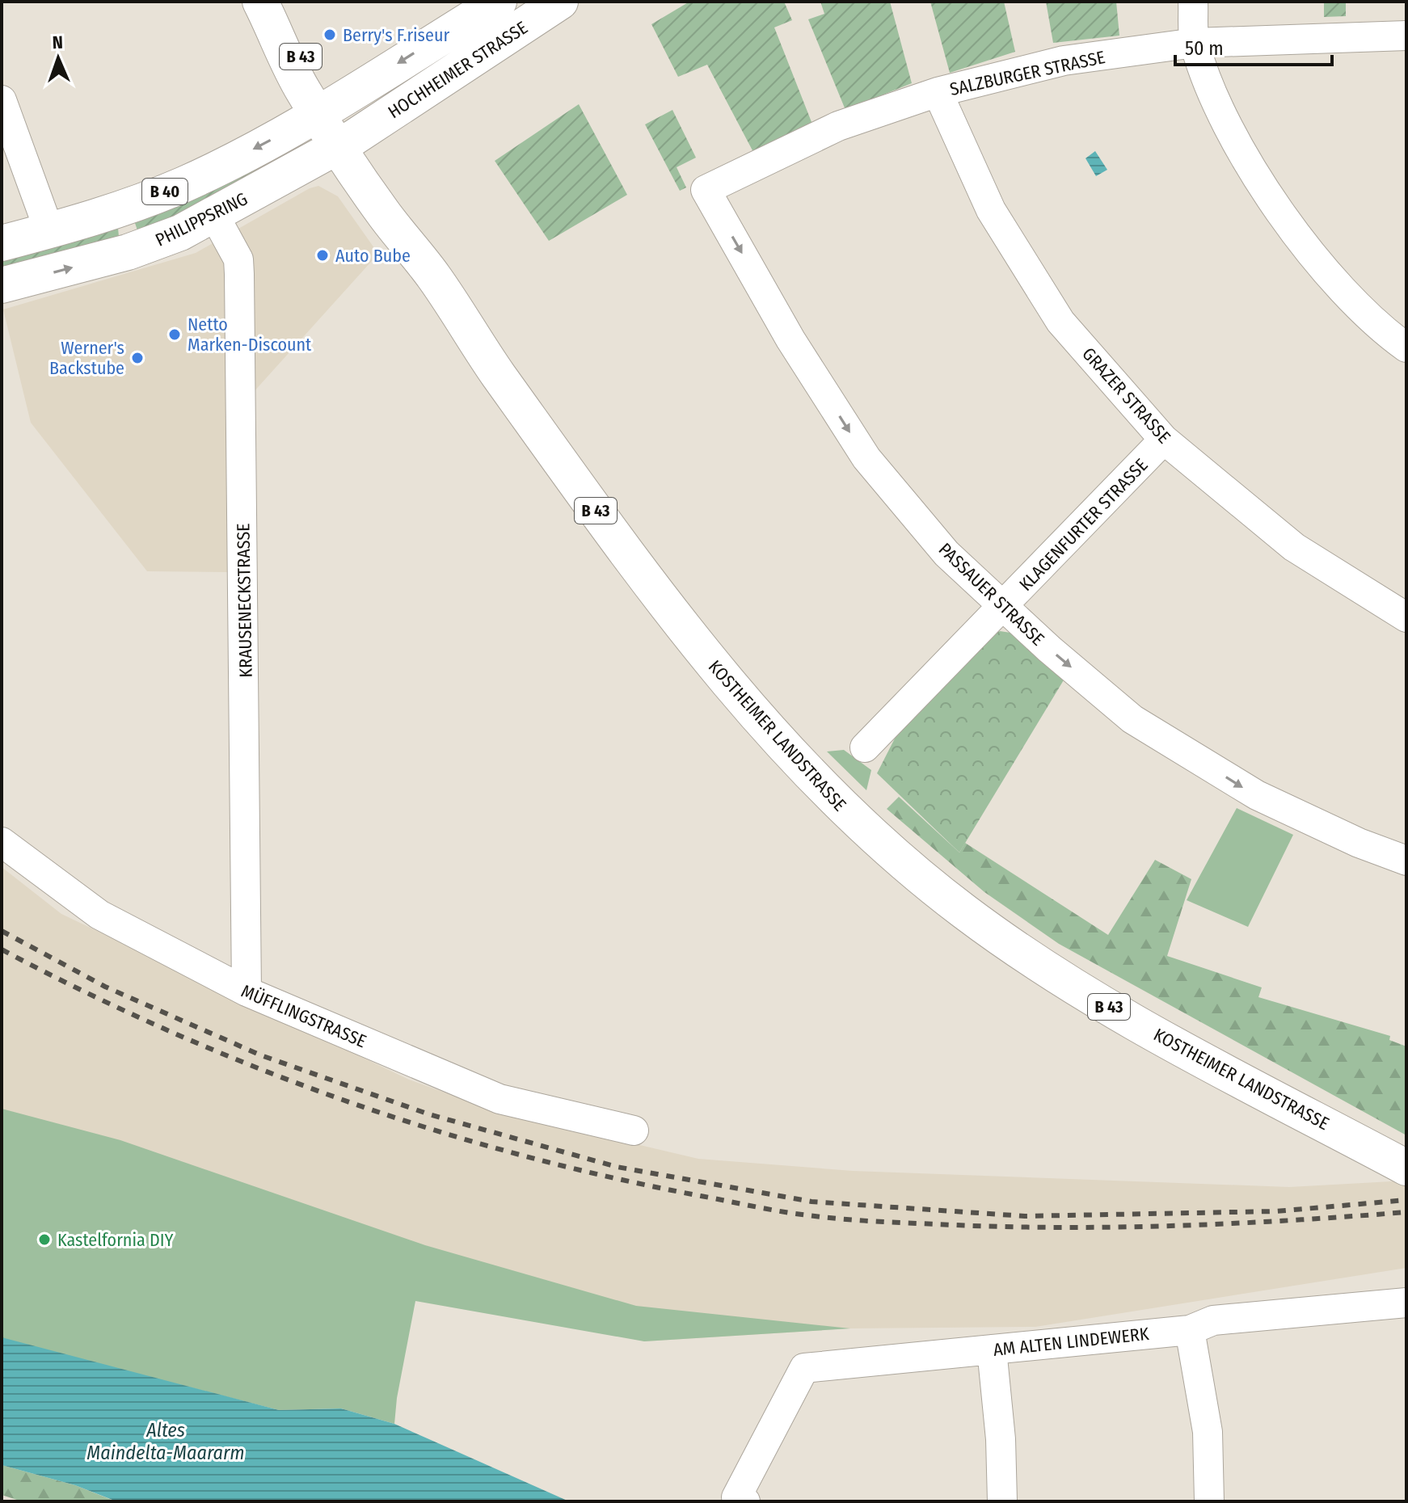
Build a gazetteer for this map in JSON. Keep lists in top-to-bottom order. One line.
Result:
{"streets":{"main road":["B 43","HOCHHEIMER STRASSE","B 40","PHILIPPSRING","KOSTHEIMER LANDSTRASSE"],"street":["SALZBURGER STRASSE","GRAZER STRASSE","KLAGENFURTER STRASSE","PASSAUER STRASSE","KRAUSENECKSTRASSE","MÜFFLINGSTRASSE","AM ALTEN LINDEWERK"]},"crossings":[["B 43","HOCHHEIMER STRASSE"],["B 43","B 40"],["B 43","PHILIPPSRING"],["B 43","KOSTHEIMER LANDSTRASSE"],["HOCHHEIMER STRASSE","B 40"],["HOCHHEIMER STRASSE","PHILIPPSRING"],["HOCHHEIMER STRASSE","KOSTHEIMER LANDSTRASSE"],["SALZBURGER STRASSE","GRAZER STRASSE"],["SALZBURGER STRASSE","PASSAUER STRASSE"],["PHILIPPSRING","KRAUSENECKSTRASSE"],["PHILIPPSRING","KOSTHEIMER LANDSTRASSE"],["GRAZER STRASSE","KLAGENFURTER STRASSE"],["KLAGENFURTER STRASSE","PASSAUER STRASSE"],["KRAUSENECKSTRASSE","MÜFFLINGSTRASSE"]],"one_way":["PASSAUER STRASSE"],"water":["Altes Maindelta-Maararm"],"places":["Berry's F.riseur","Auto Bube","Netto Marken-Discount","Werner's Backstube","Kastelfornia DIY"],"scale_bar":"50 m","north":"top"}
